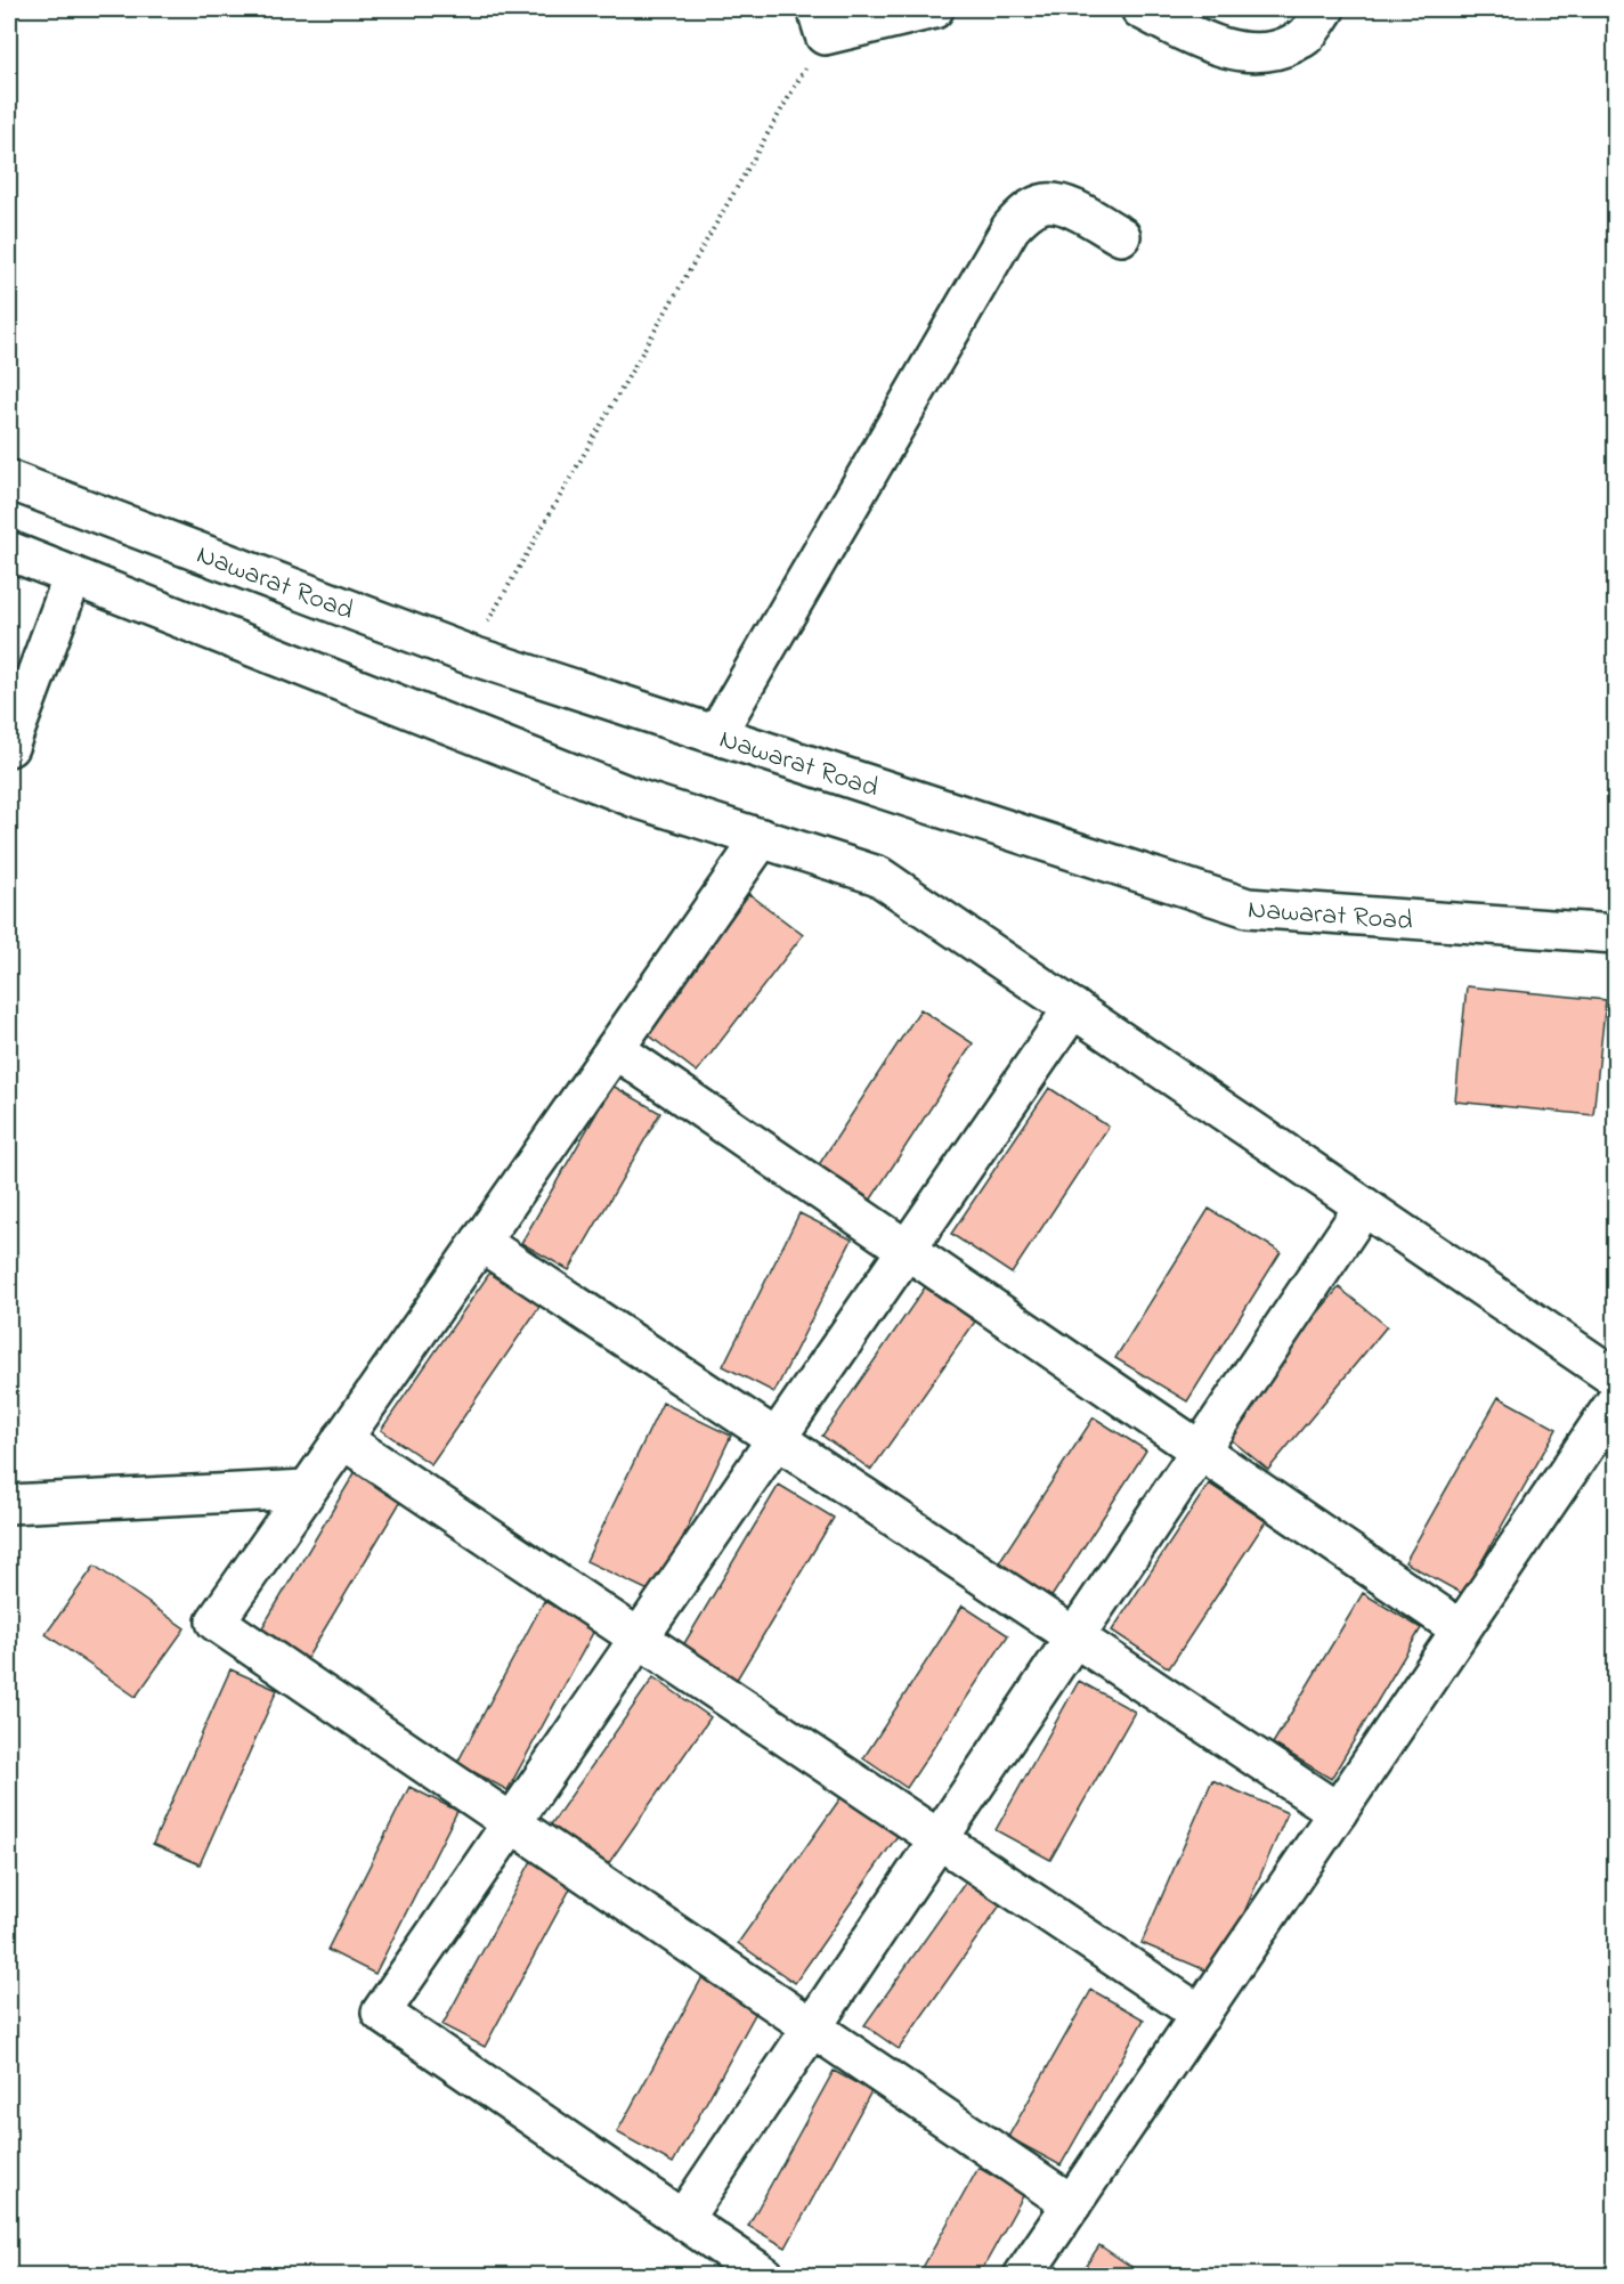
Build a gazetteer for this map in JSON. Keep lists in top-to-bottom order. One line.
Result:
{"streets":{"street":["Nawarat Road"]}}
